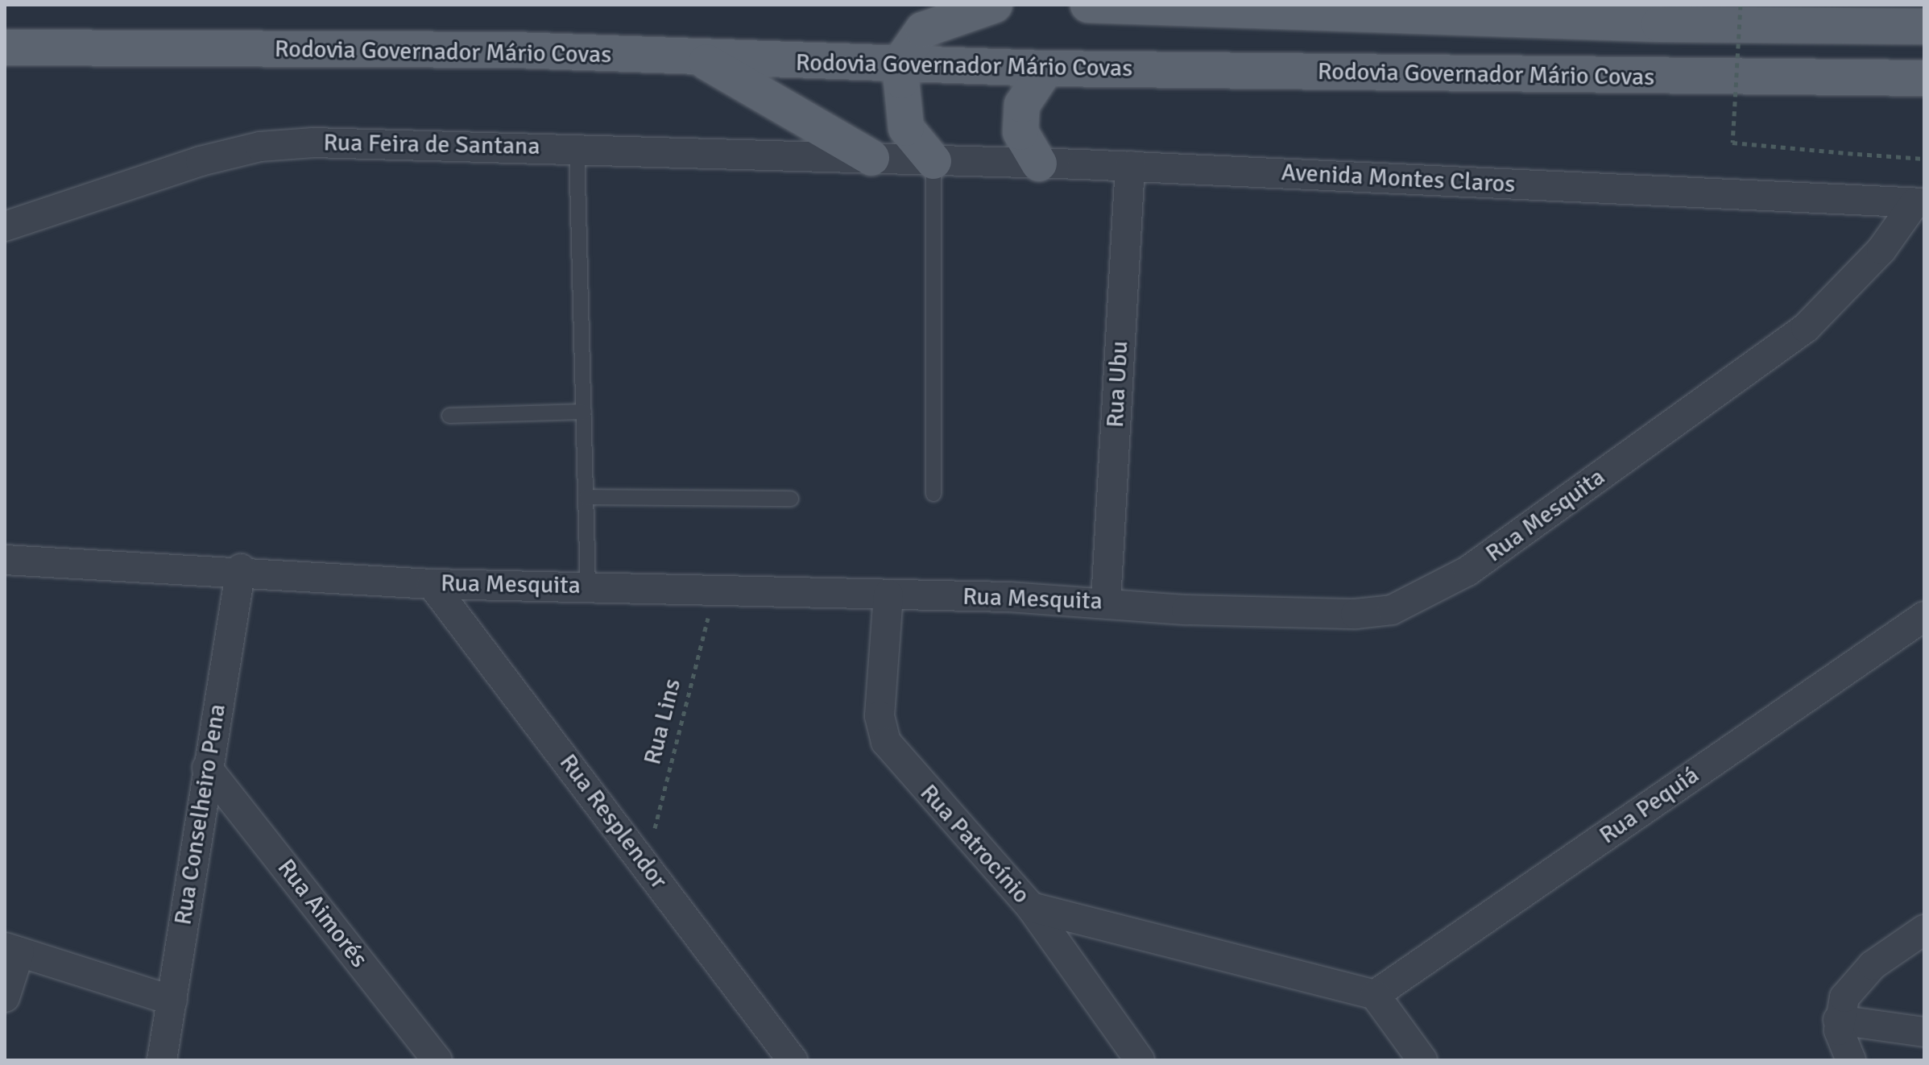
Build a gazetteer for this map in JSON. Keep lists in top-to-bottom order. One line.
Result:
{"streets":{"main road":["Rodovia Governador Mário Covas"],"street":["Rua Feira de Santana","Avenida Montes Claros","Rua Ubu","Rua Mesquita","Rua Pequiá","Rua Conselheiro Pena","Rua Resplendor","Rua Patrocínio","Rua Aimorés"],"path":["Rua Lins"]},"crossings":[["Rua Feira de Santana","Avenida Montes Claros"],["Avenida Montes Claros","Rua Ubu"],["Avenida Montes Claros","Rua Mesquita"],["Rua Ubu","Rua Mesquita"],["Rua Mesquita","Rua Lins"],["Rua Mesquita","Rua Conselheiro Pena"],["Rua Mesquita","Rua Resplendor"],["Rua Mesquita","Rua Patrocínio"],["Rua Lins","Rua Resplendor"],["Rua Pequiá","Rua Patrocínio"],["Rua Conselheiro Pena","Rua Aimorés"]]}
